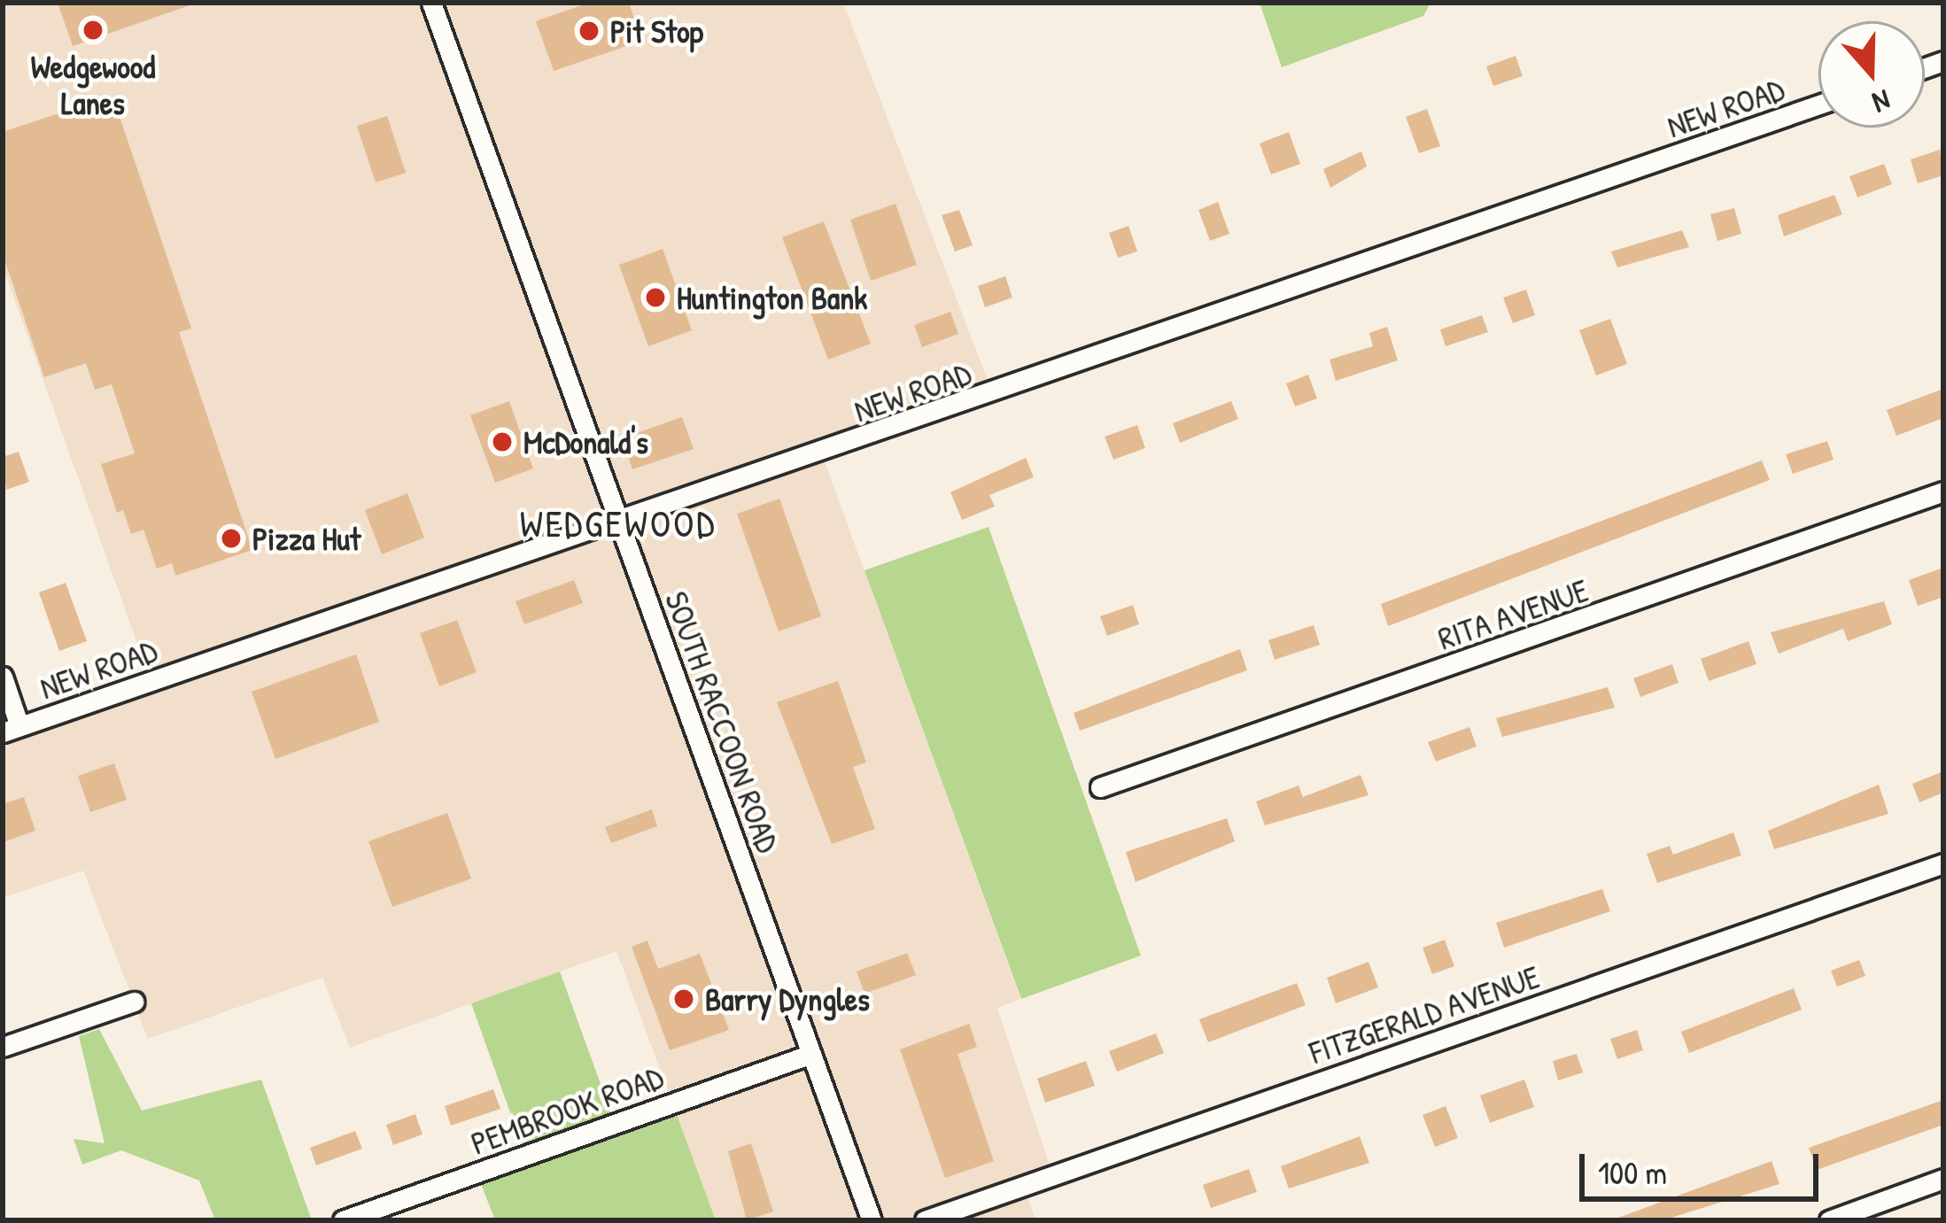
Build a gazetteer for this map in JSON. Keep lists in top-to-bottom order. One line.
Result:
{"streets":{"street":["NEW ROAD","RITA AVENUE","SOUTH RACCOON ROAD","FITZGERALD AVENUE","PEMBROOK ROAD"]},"crossings":[["NEW ROAD","SOUTH RACCOON ROAD"],["SOUTH RACCOON ROAD","PEMBROOK ROAD"]],"districts":["WEDGEWOOD"],"places":["Wedgewood Lanes","Pit Stop","Huntington Bank","McDonald's","Pizza Hut","Barry Dyngles"],"scale_bar":"100 m","north":"bottom"}
